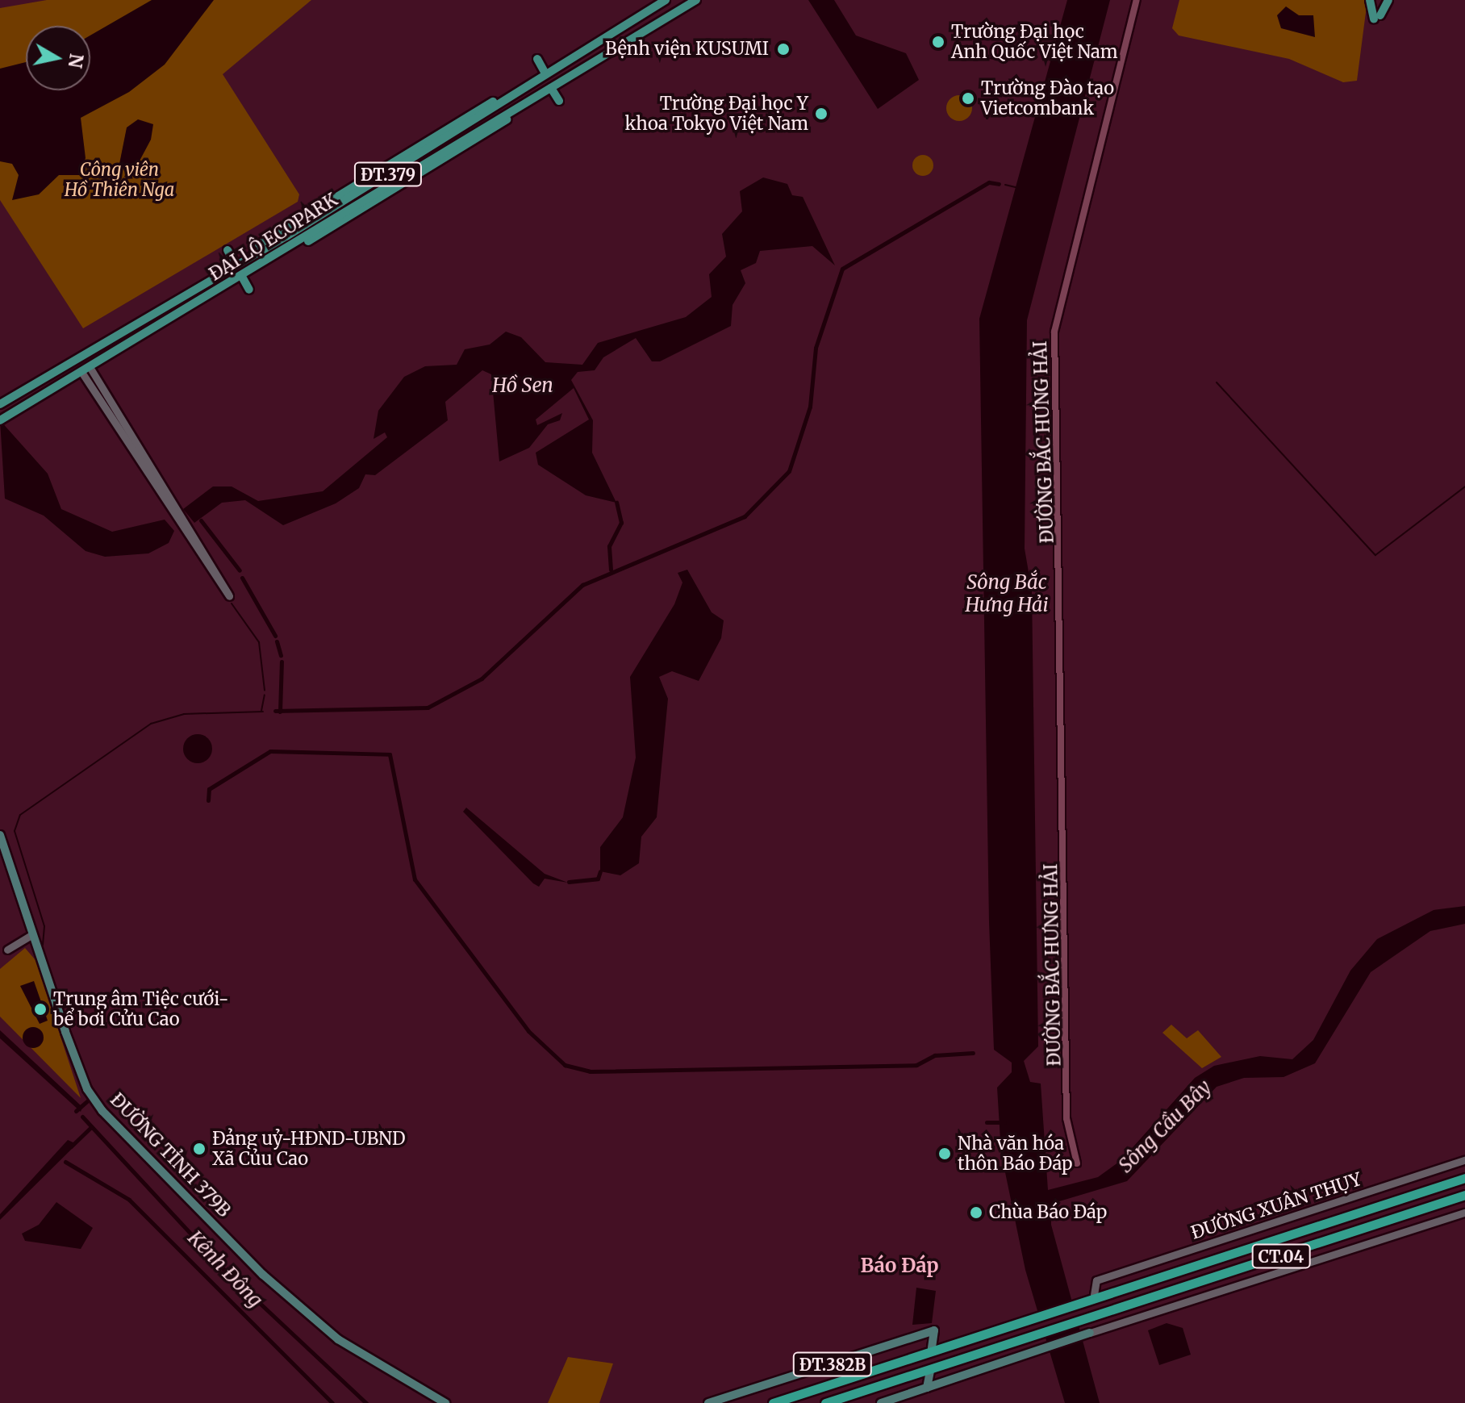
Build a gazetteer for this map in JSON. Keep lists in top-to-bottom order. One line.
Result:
{"streets":{"highway":["ĐT.379","ĐẠI LỘ ECOPARK","CT.04"],"main road":["ĐƯỜNG TỈNH 379B","ĐƯỜNG XUÂN THỤY","ĐT.382B"],"street":["ĐƯỜNG BẮC HƯNG HẢI"]},"crossings":[["ĐƯỜNG XUÂN THỤY","CT.04"]],"districts":["Báo Đáp"],"water":["Hồ Sen","Sông Bắc Hưng Hải","Sông Cầu Bây","Kênh Đông"],"parks":["Công viên Hồ Thiên Nga"],"places":["Trường Đại học Anh Quốc Việt Nam","Bệnh viện KUSUMI","Trường Đào tạo Vietcombank","Trường Đại học Y khoa Tokyo Việt Nam","Trung âm Tiệc cưới- bể bơi Cửu Cao","Đảng uỷ-HĐND-UBND Xã Củu Cao","Nhà văn hóa thôn Báo Đáp","Chùa Báo Đáp"],"north":"right"}
